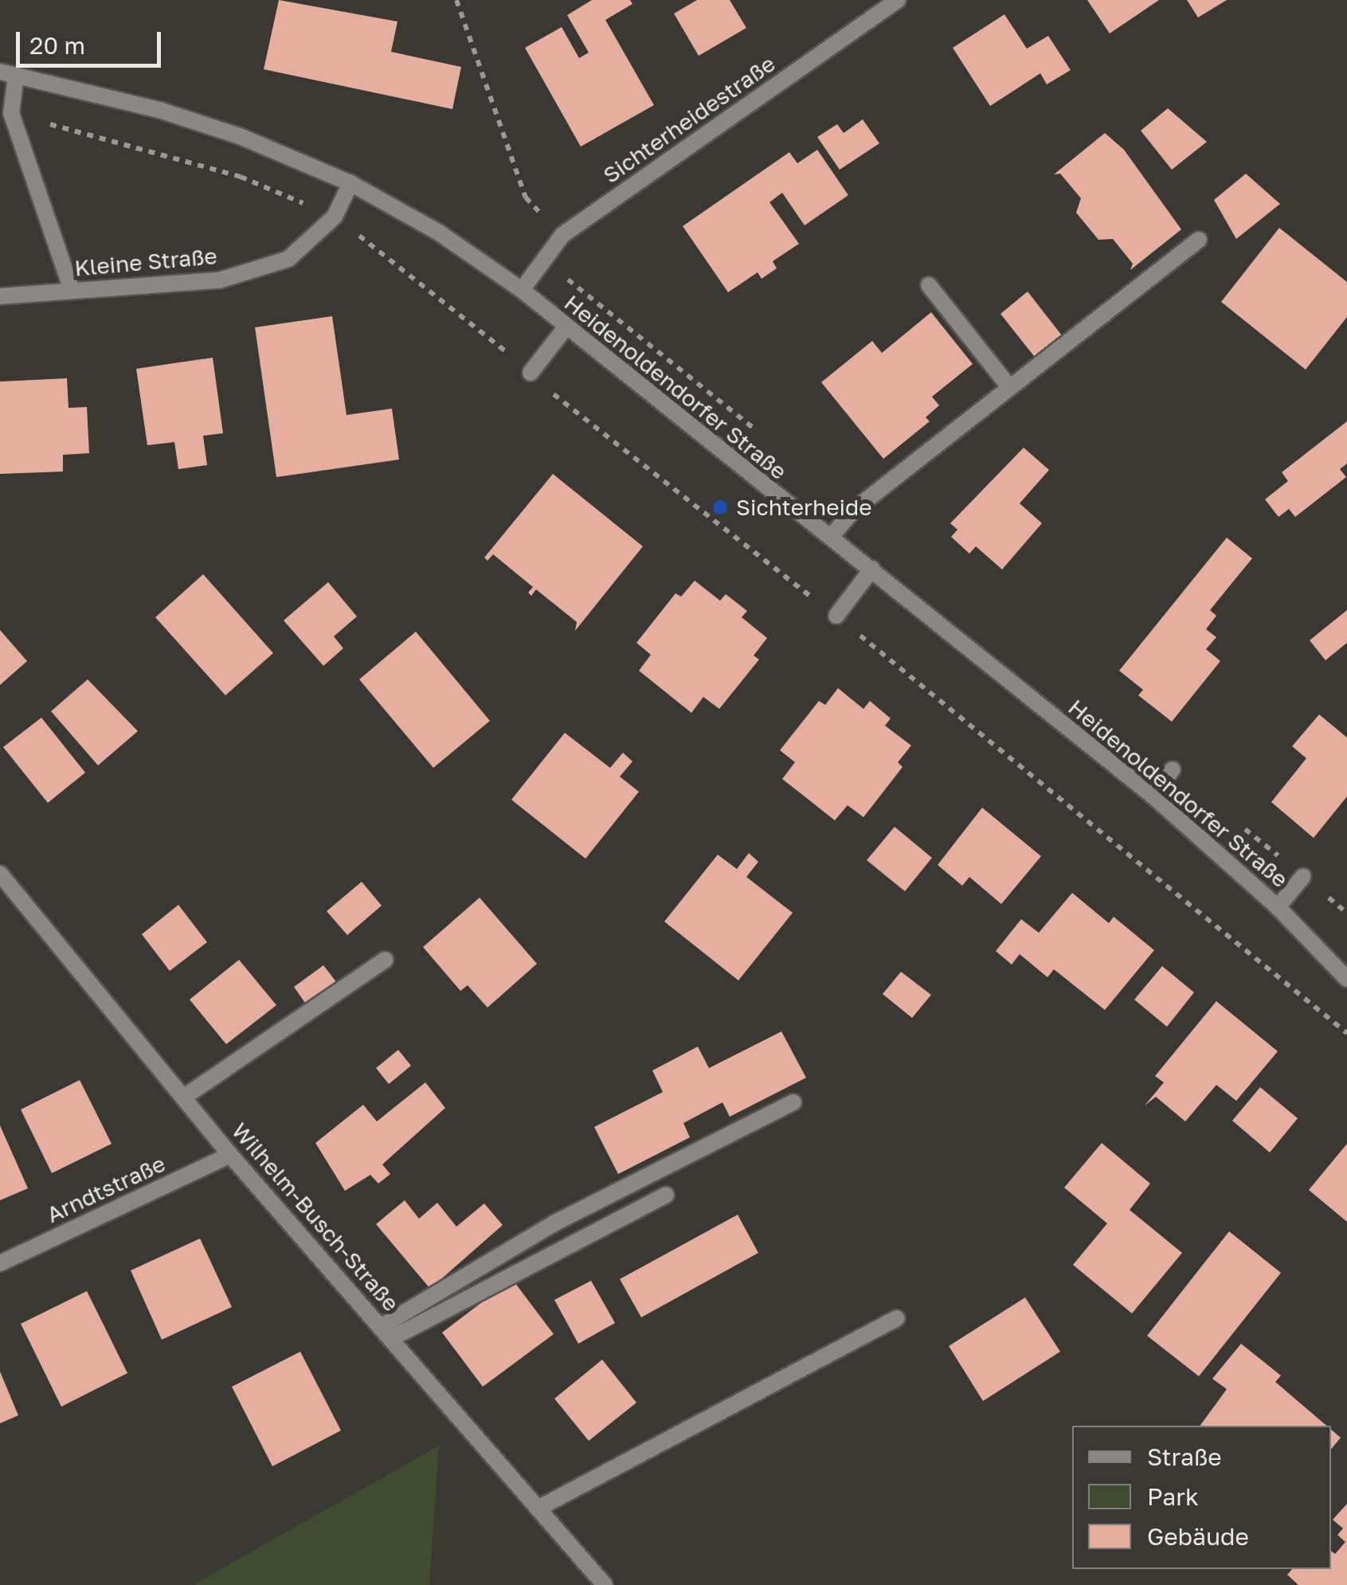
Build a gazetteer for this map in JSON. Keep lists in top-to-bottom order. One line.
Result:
{"streets":{"street":["Sichterheidestraße","Kleine Straße","Heidenoldendorfer Straße","Arndtstraße","Wilhelm-Busch-Straße"]},"crossings":[["Sichterheidestraße","Heidenoldendorfer Straße"],["Kleine Straße","Heidenoldendorfer Straße"],["Arndtstraße","Wilhelm-Busch-Straße"]],"places":["Sichterheide"],"legend":["Straße","Park","Gebäude"],"scale_bar":"20 m"}
